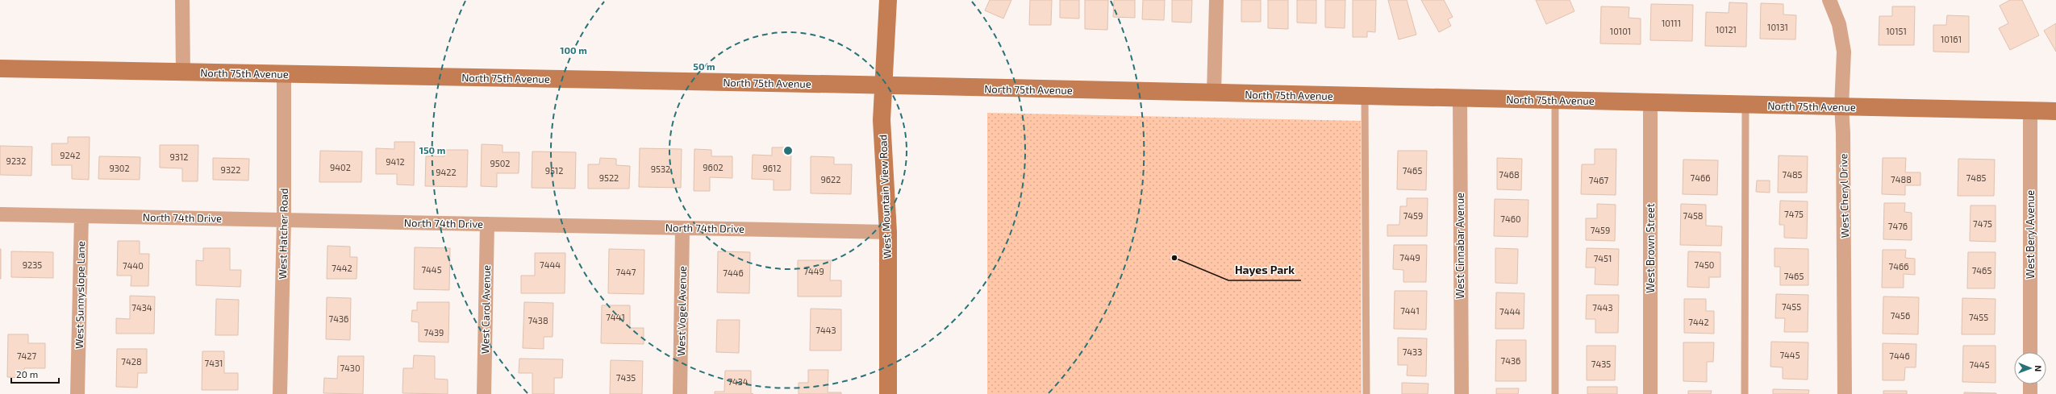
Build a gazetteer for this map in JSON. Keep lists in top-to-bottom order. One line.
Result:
{"streets":{"main road":["North 75th Avenue","West Mountain View Road"],"street":["West Cheryl Drive","North 74th Drive","West Hatcher Road","West Beryl Avenue","West Cinnabar Avenue","West Brown Street","West Sunnyslope Lane","West Carol Avenue","West Vogel Avenue"]},"crossings":[["North 75th Avenue","West Cheryl Drive"],["North 75th Avenue","West Mountain View Road"],["North 75th Avenue","West Hatcher Road"],["North 75th Avenue","West Beryl Avenue"],["North 75th Avenue","West Cinnabar Avenue"],["North 75th Avenue","West Brown Street"],["West Mountain View Road","North 74th Drive"],["North 74th Drive","West Hatcher Road"],["North 74th Drive","West Sunnyslope Lane"],["North 74th Drive","West Carol Avenue"],["North 74th Drive","West Vogel Avenue"]],"places":["Hayes Park"],"house_numbers":["10111","10131","10121","10101","10151","10161","9242","9312","9232","9412","9502","9402","9602","9302","9612","9532","9322","9512","7465","9422","7468","7485","9522","7466","7485","9622","7488","7467","7475","7459","7458","7460","7475","7476","7459","7449","7451","9235","7444","7450","7440","7466","7442","7445","7465","7449","7447","7446","7465","7455","7434","7443","7441","7444","7456","7441","7455","7436","7438","7442","7443","7439","7433","7445","7427","7446","7436","7428","7431","7435","7445","7430","7435","7434"],"scale_bar":"20 m","north":"right","rings":["100 m","50 m","150 m"]}
